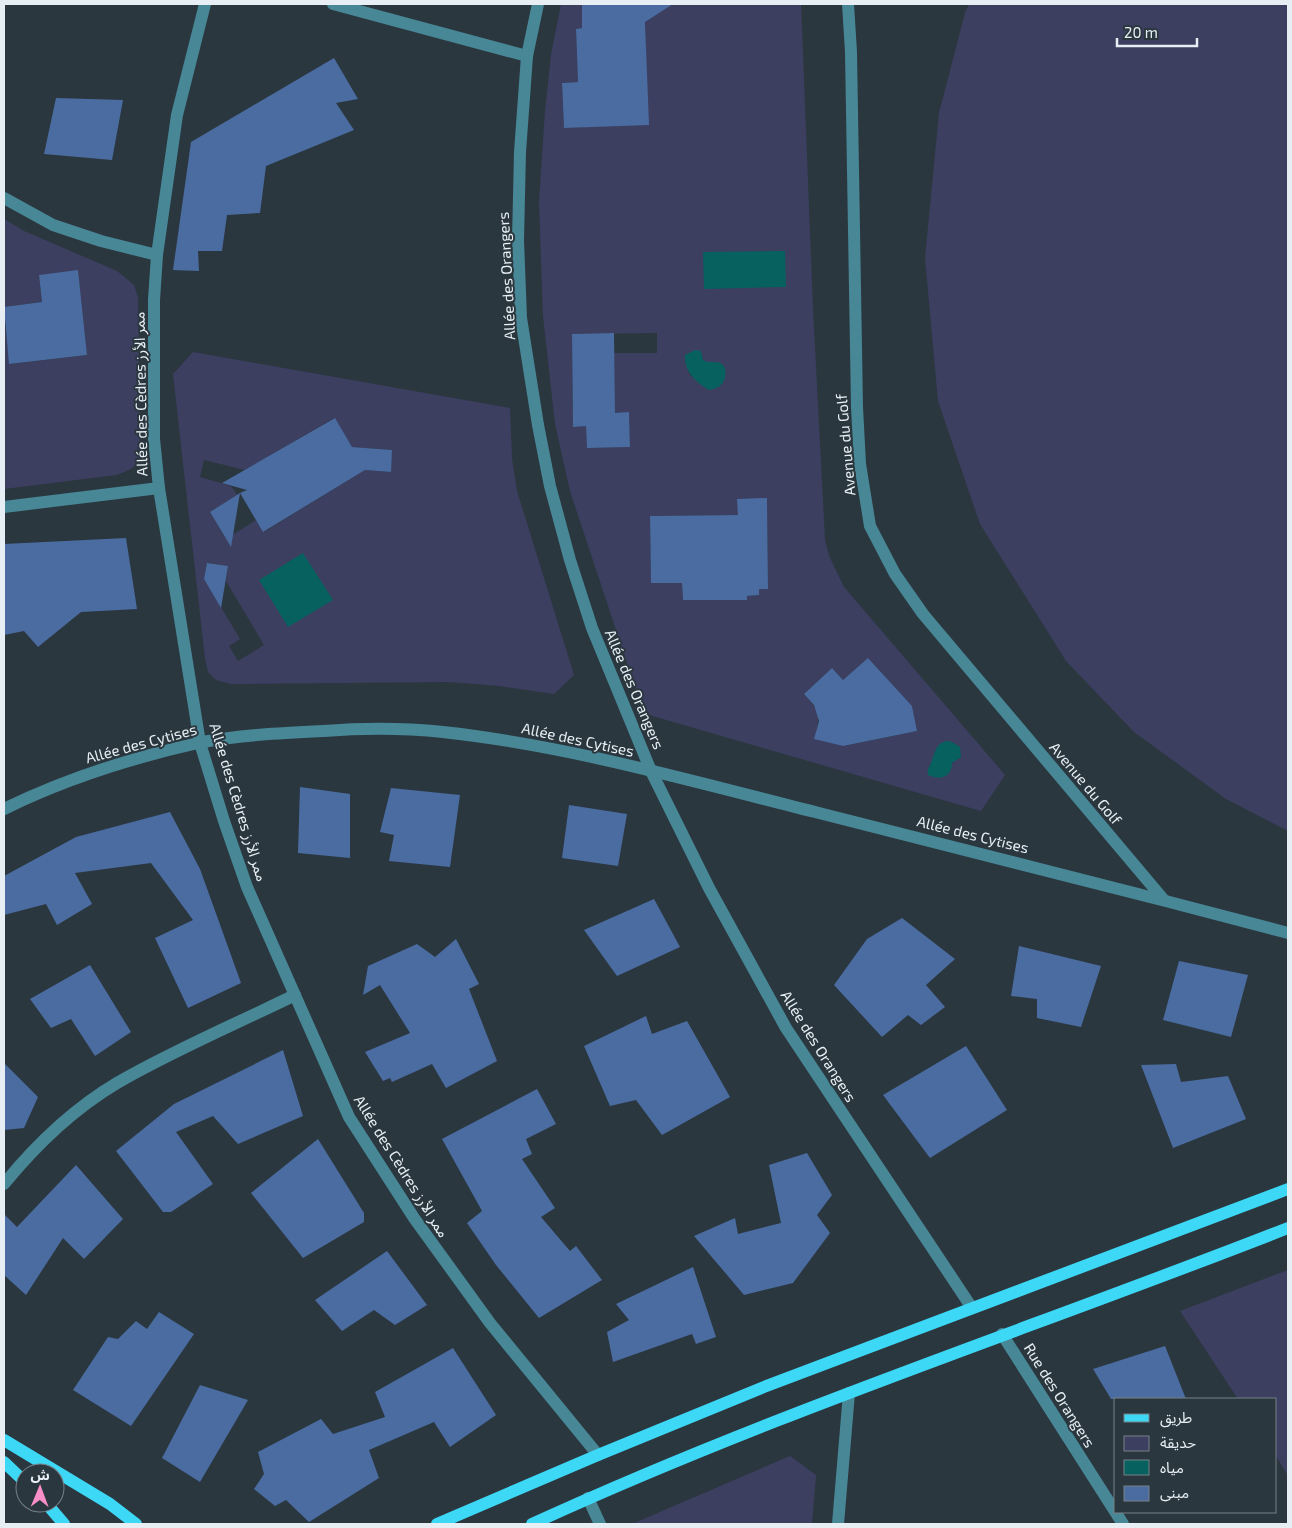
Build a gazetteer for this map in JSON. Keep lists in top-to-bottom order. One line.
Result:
{"streets":{"street":["Allée des Orangers","Allée des Cèdres ممر الأرز","Avenue du Golf","Allée des Cytises","Rue des Orangers"]},"crossings":[["Allée des Orangers","Allée des Cytises"],["Allée des Cèdres ممر الأرز","Allée des Cytises"],["Avenue du Golf","Allée des Cytises"]],"legend":["طريق","حديقة","مياه","مبنى"],"scale_bar":"20 m","north":"top"}
